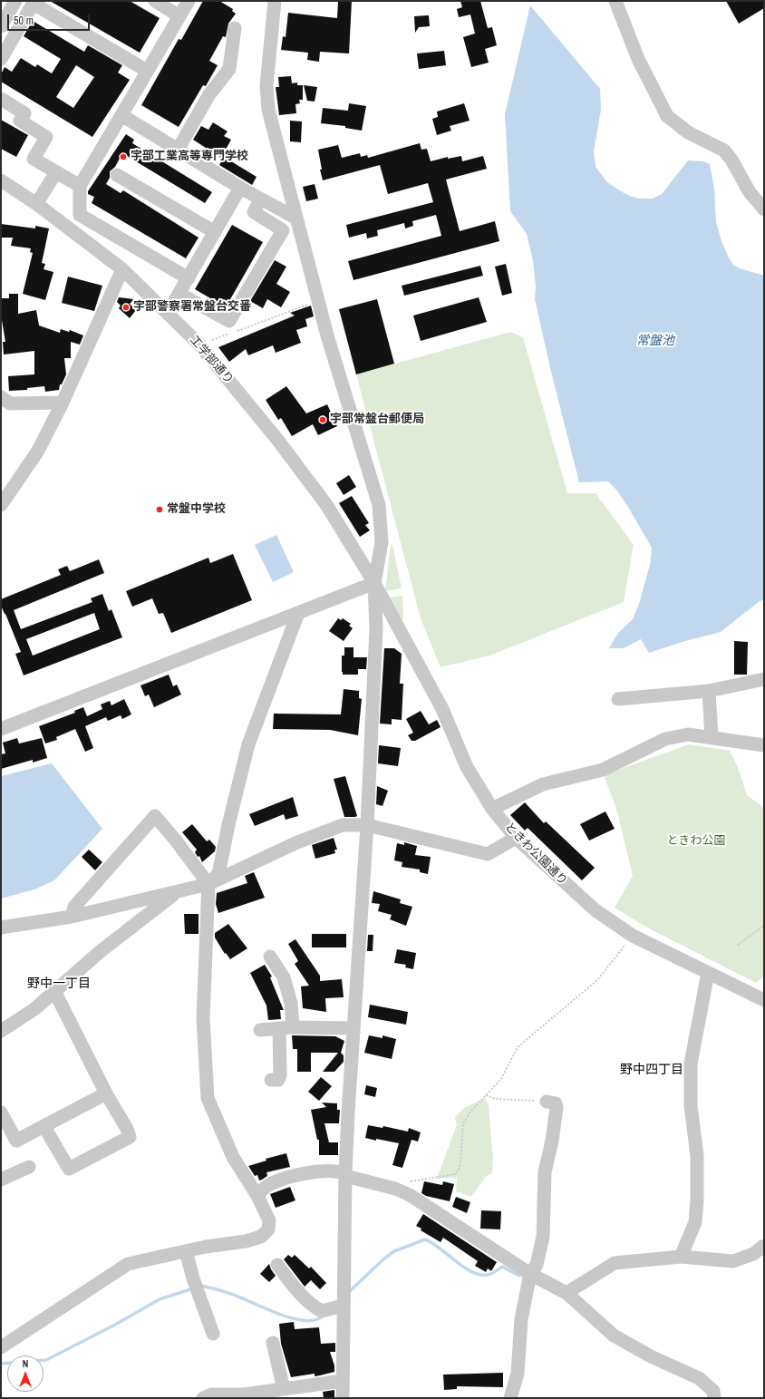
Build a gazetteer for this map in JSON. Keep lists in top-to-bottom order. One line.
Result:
{"streets":{"street":["工学部通り","ときわ公園通り"]},"crossings":[["工学部通り","ときわ公園通り"]],"districts":["野中一丁目","野中四丁目"],"water":["常盤池"],"parks":["ときわ公園"],"places":["宇部工業高等専門学校","宇部警察署常盤台交番","宇部常盤台郵便局","常盤中学校"],"scale_bar":"50 m","north":"top"}
